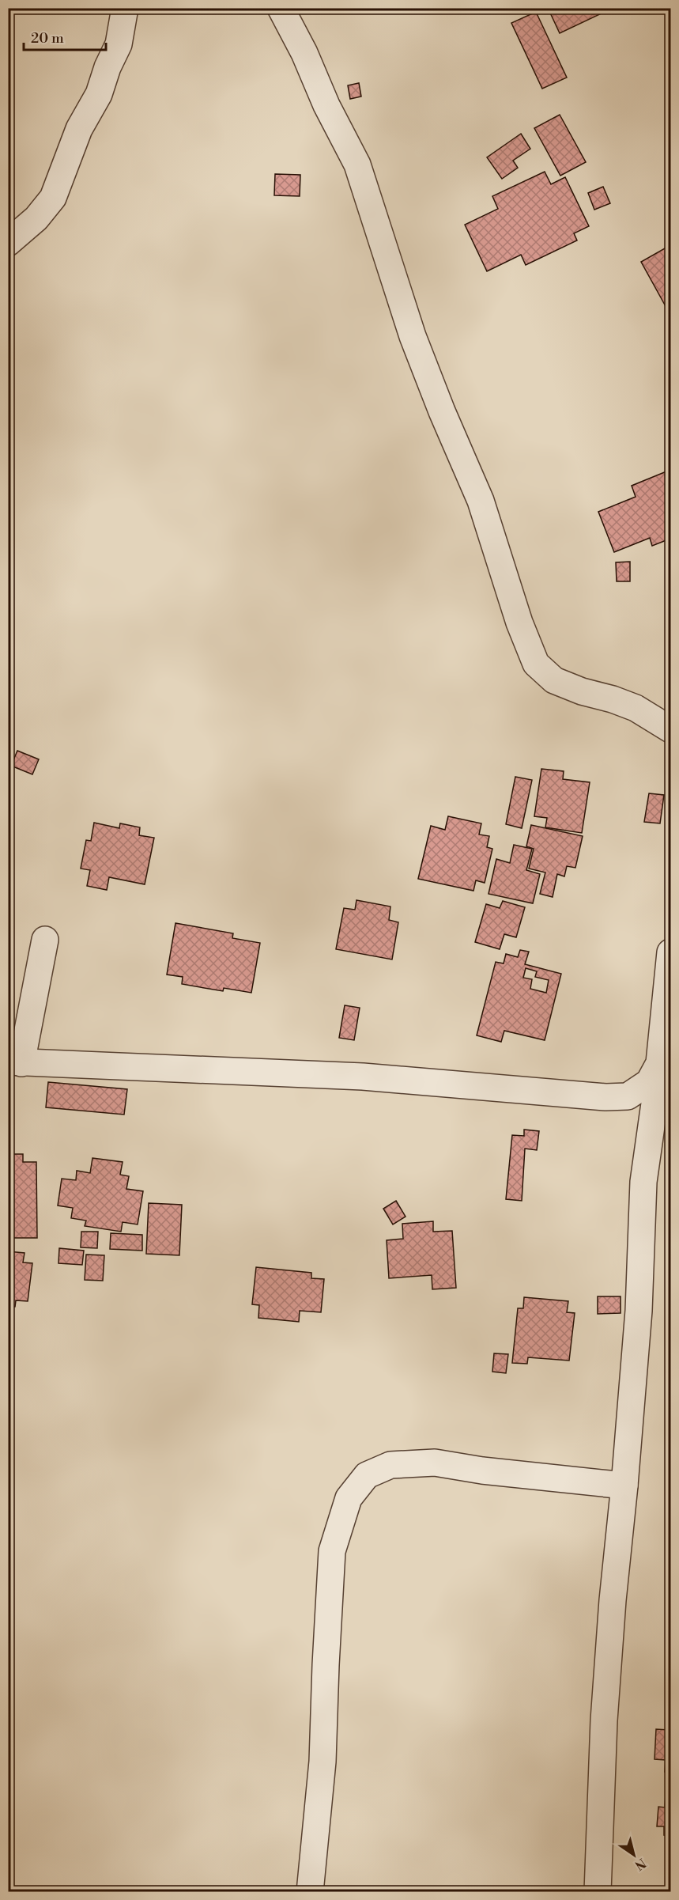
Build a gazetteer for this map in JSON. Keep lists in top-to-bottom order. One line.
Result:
{"scale_bar":"20 m","north":"bottom right"}
